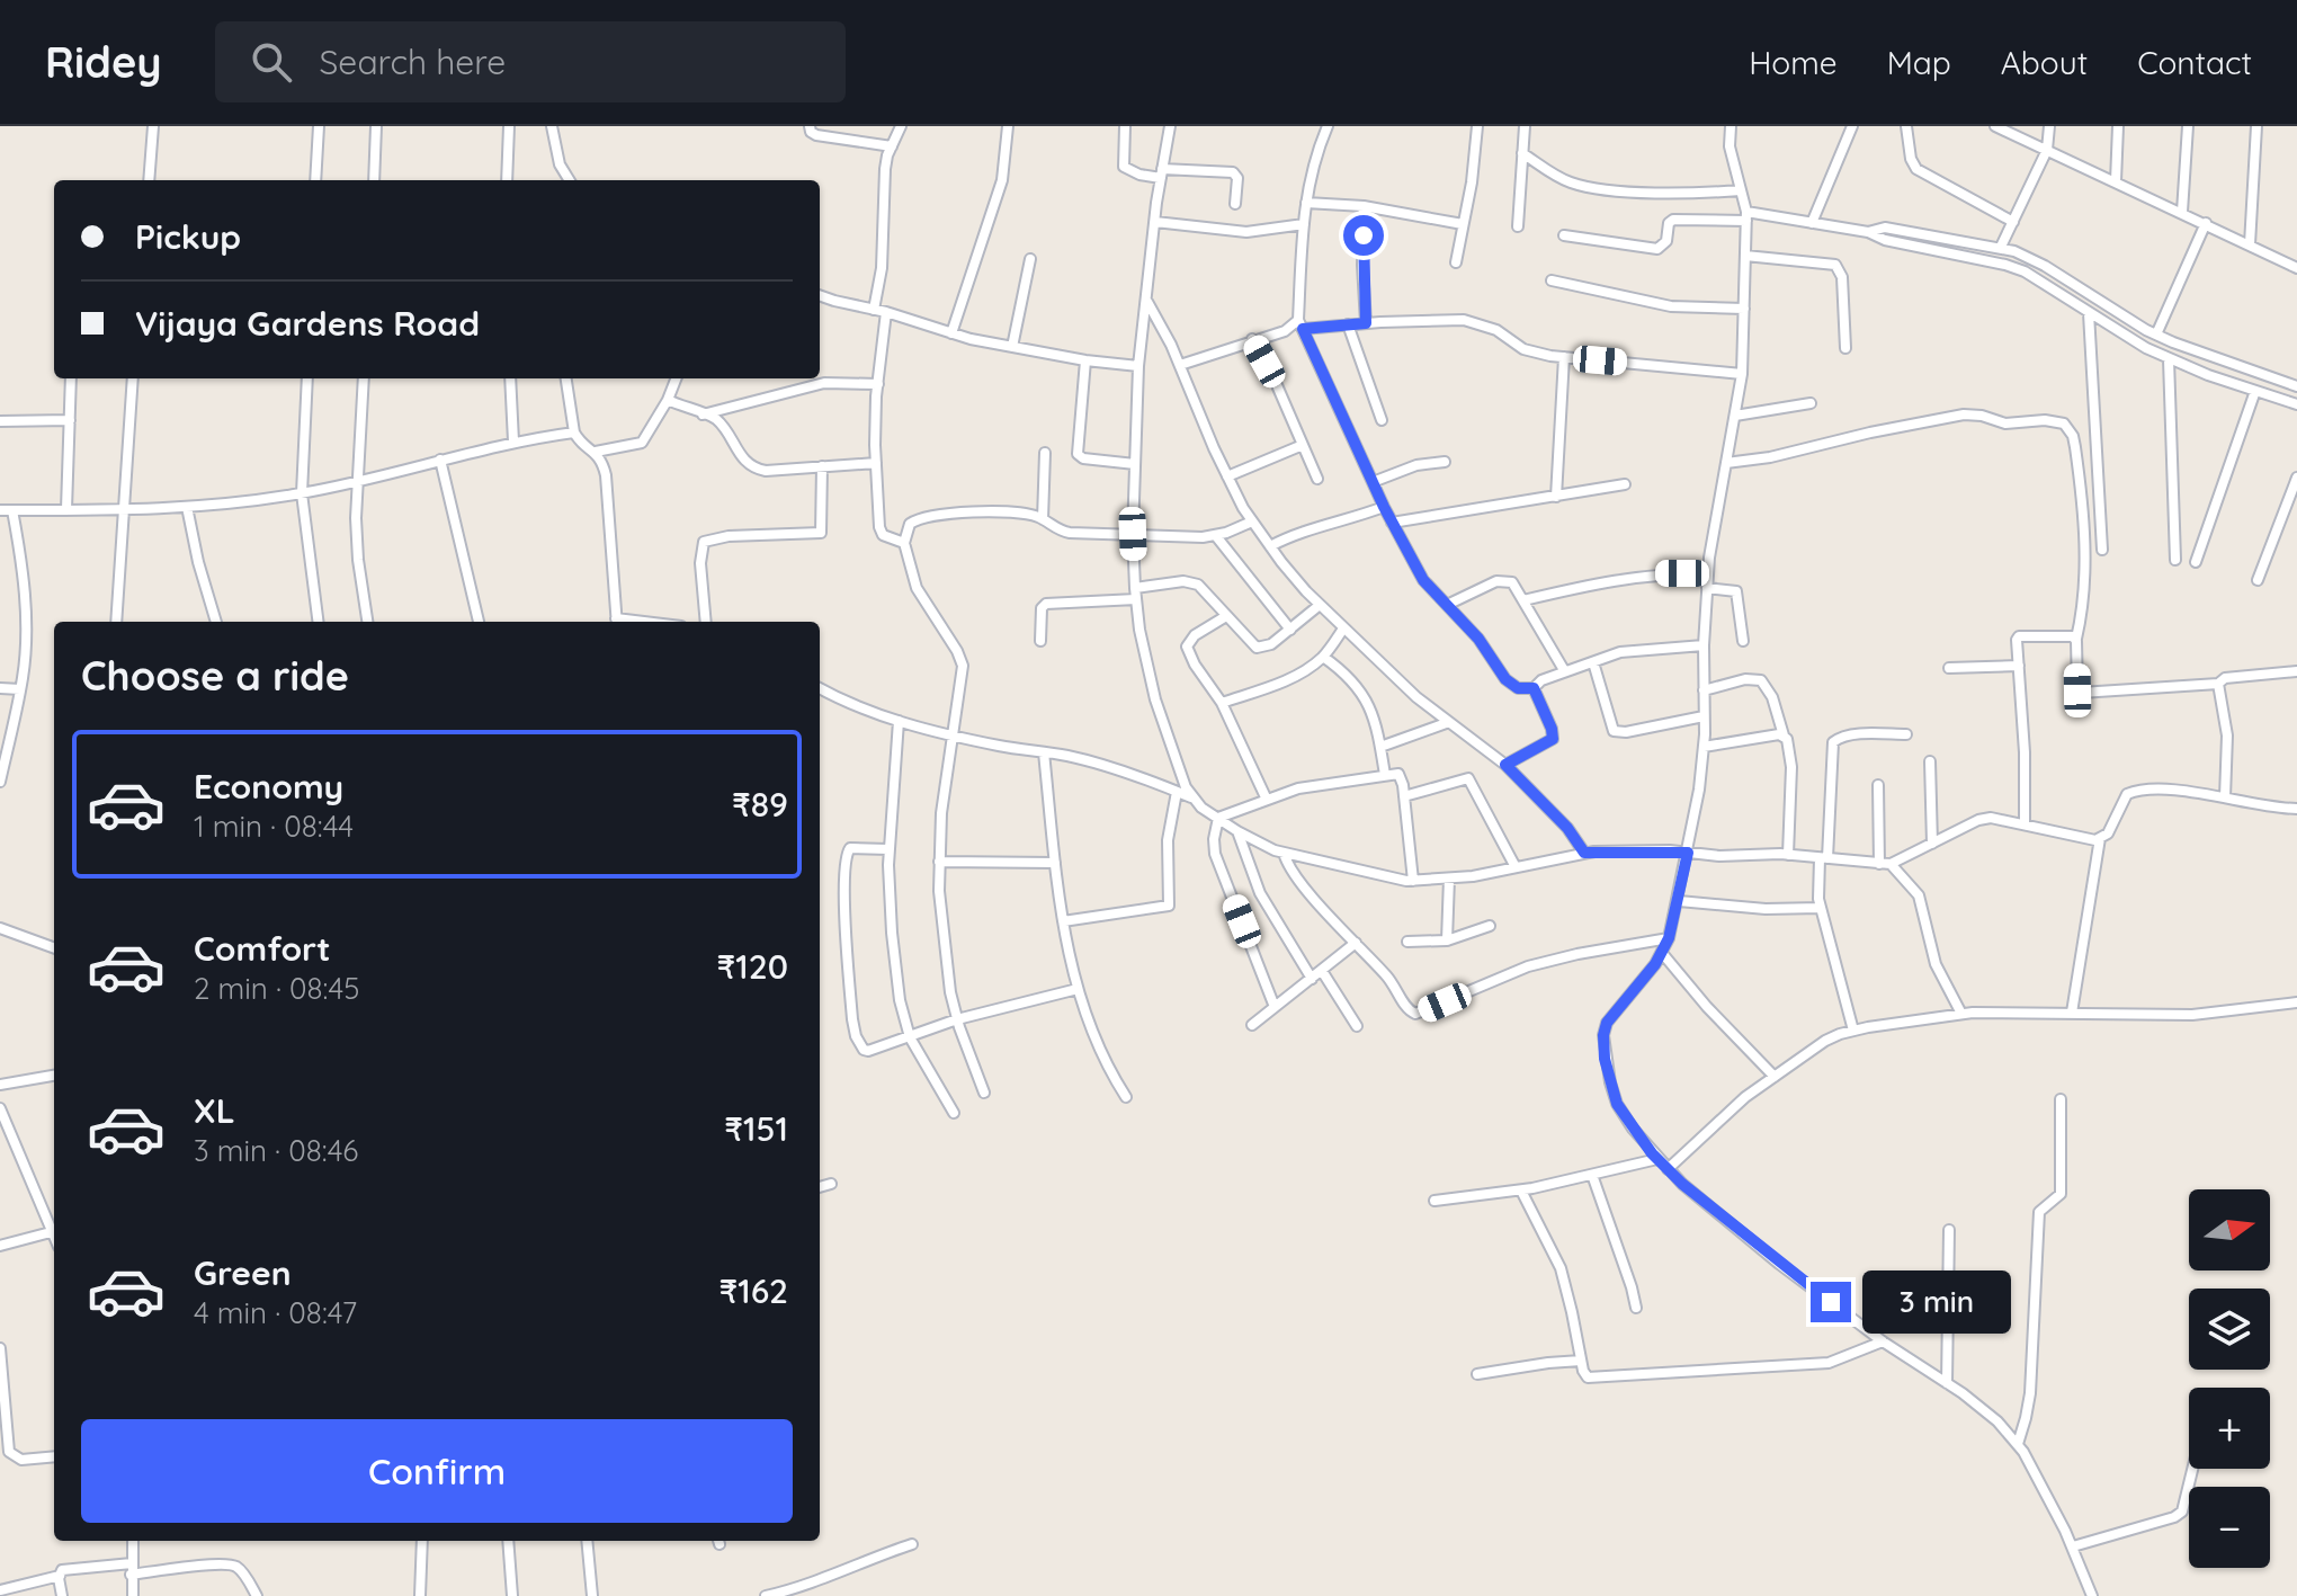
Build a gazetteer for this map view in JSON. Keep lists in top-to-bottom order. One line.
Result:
{"north":"right","page":{"header":"Ridey","search":"Search here","nav":["Home","Map","About","Contact"],"banner":["Pickup","Vijaya Gardens Road"],"heading":"Choose a ride","list":[{"name":"Economy","note":"1 min · 08:44","value":"₹89"},{"name":"Comfort","note":"2 min · 08:45","value":"₹120"},{"name":"XL","note":"3 min · 08:46","value":"₹151"},{"name":"Green","note":"4 min · 08:47","value":"₹162"}],"map_buttons":["+","−"],"bubble":"3 min","buttons":"Confirm"}}
